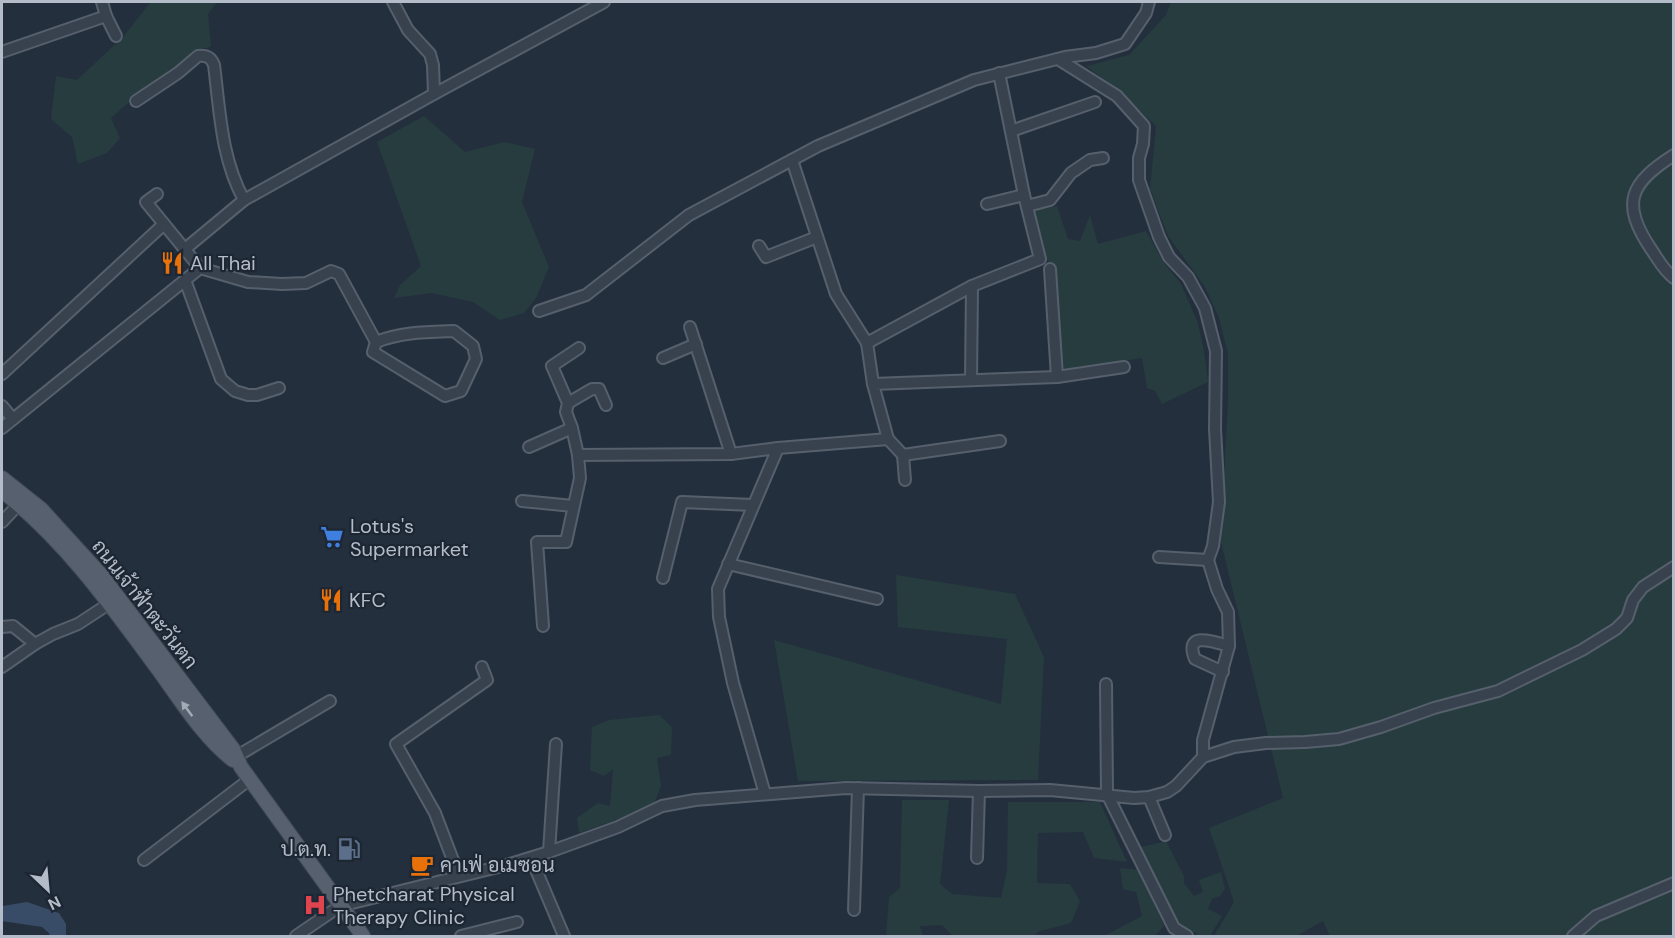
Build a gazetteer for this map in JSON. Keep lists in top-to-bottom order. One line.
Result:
{"streets":{"main road":["ถนนเจ้าฟ้าตะวันตก"]},"places":{"restaurant":["All Thai","KFC"],"supermarket":["Lotus's Supermarket"],"fuel station":["ป.ต.ท."],"cafe":["คาเฟ่ อเมซอน"],"hospital":["Phetcharat Physical Therapy Clinic"]},"north":"bottom right"}
